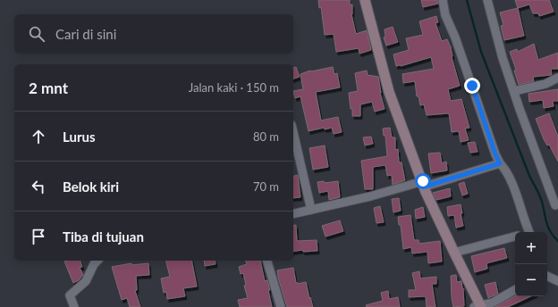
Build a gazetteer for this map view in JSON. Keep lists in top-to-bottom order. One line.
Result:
{"page":{"search":"Cari di sini","heading":["2 mnt","Jalan kaki · 150 m"],"list":[["Lurus","80 m"],["Belok kiri","70 m"],"Tiba di tujuan"],"map_buttons":["+","−"]}}
